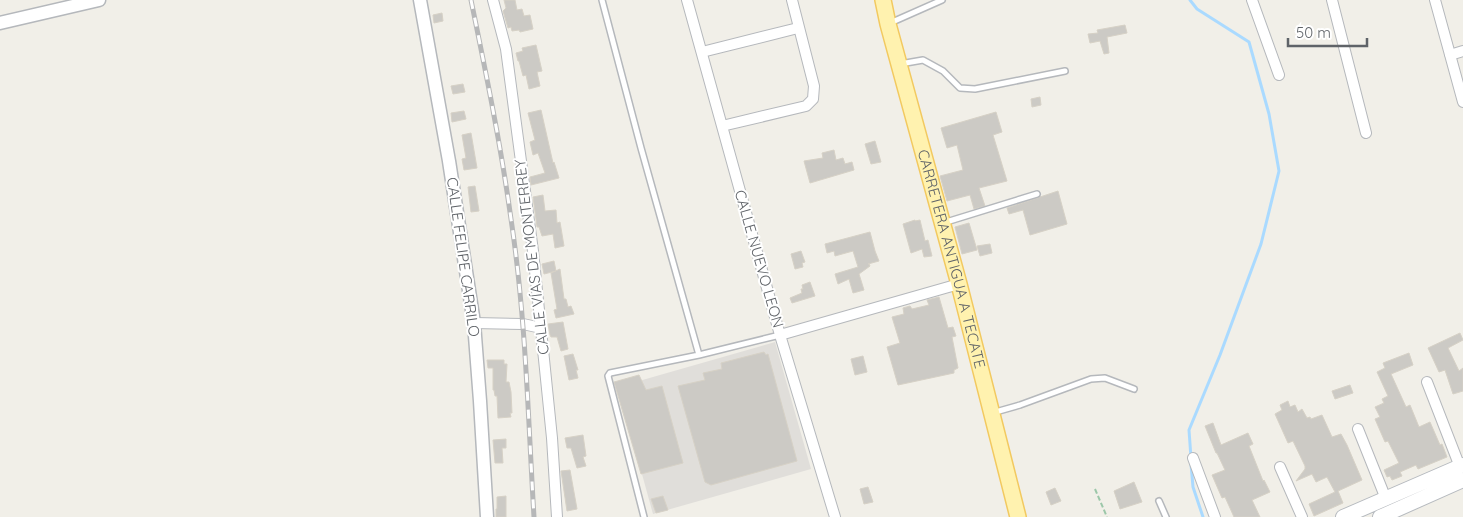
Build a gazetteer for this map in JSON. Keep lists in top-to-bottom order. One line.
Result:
{"streets":{"main road":["CARRETERA ANTIGUA A TECATE"],"street":["CALLE FELIPE CARRILO","CALLE VÍAS DE MONTERREY","CALLE NUEVO LEON"]},"scale_bar":"50 m"}
